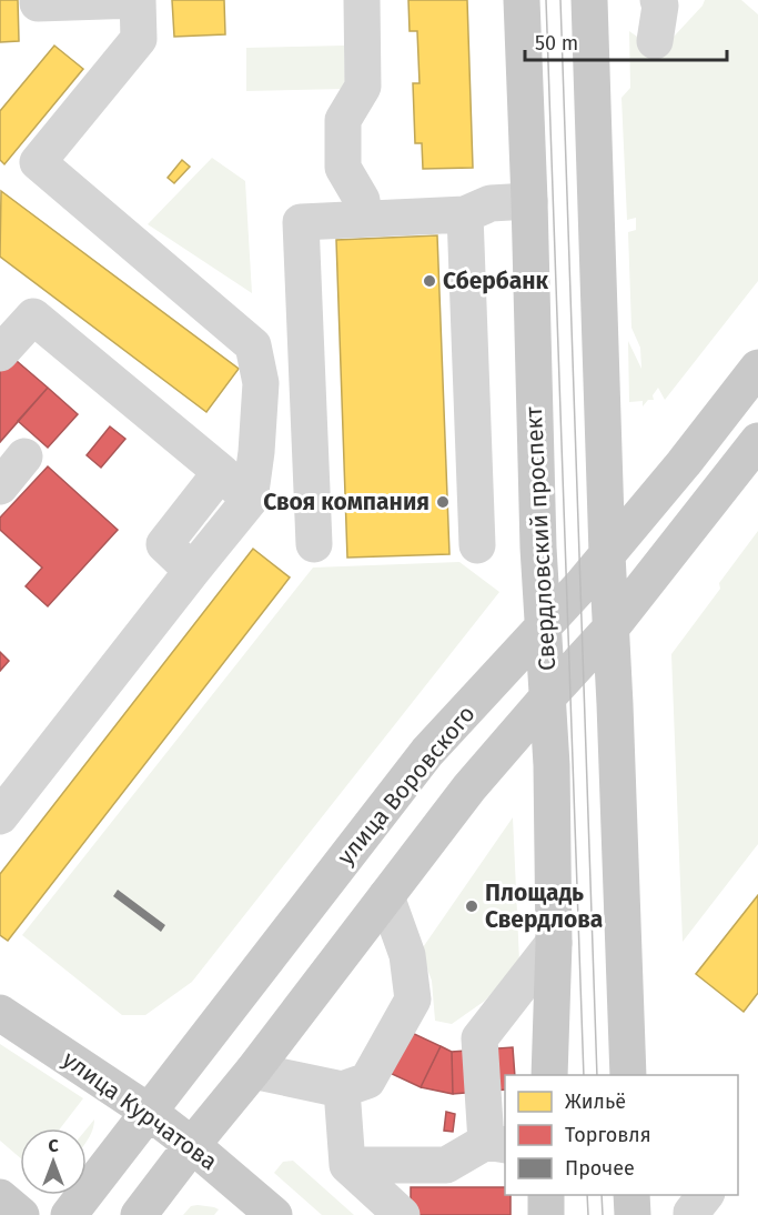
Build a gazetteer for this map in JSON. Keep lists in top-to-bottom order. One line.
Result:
{"streets":{"main road":["Свердловский проспект","улица Воровского","улица Курчатова"]},"crossings":[["Свердловский проспект","улица Воровского"],["улица Воровского","улица Курчатова"]],"places":["Сбербанк","Своя компания","Площадь Свердлова"],"legend":["Жильё","Торговля","Прочее"],"scale_bar":"50 m","north":"top"}
